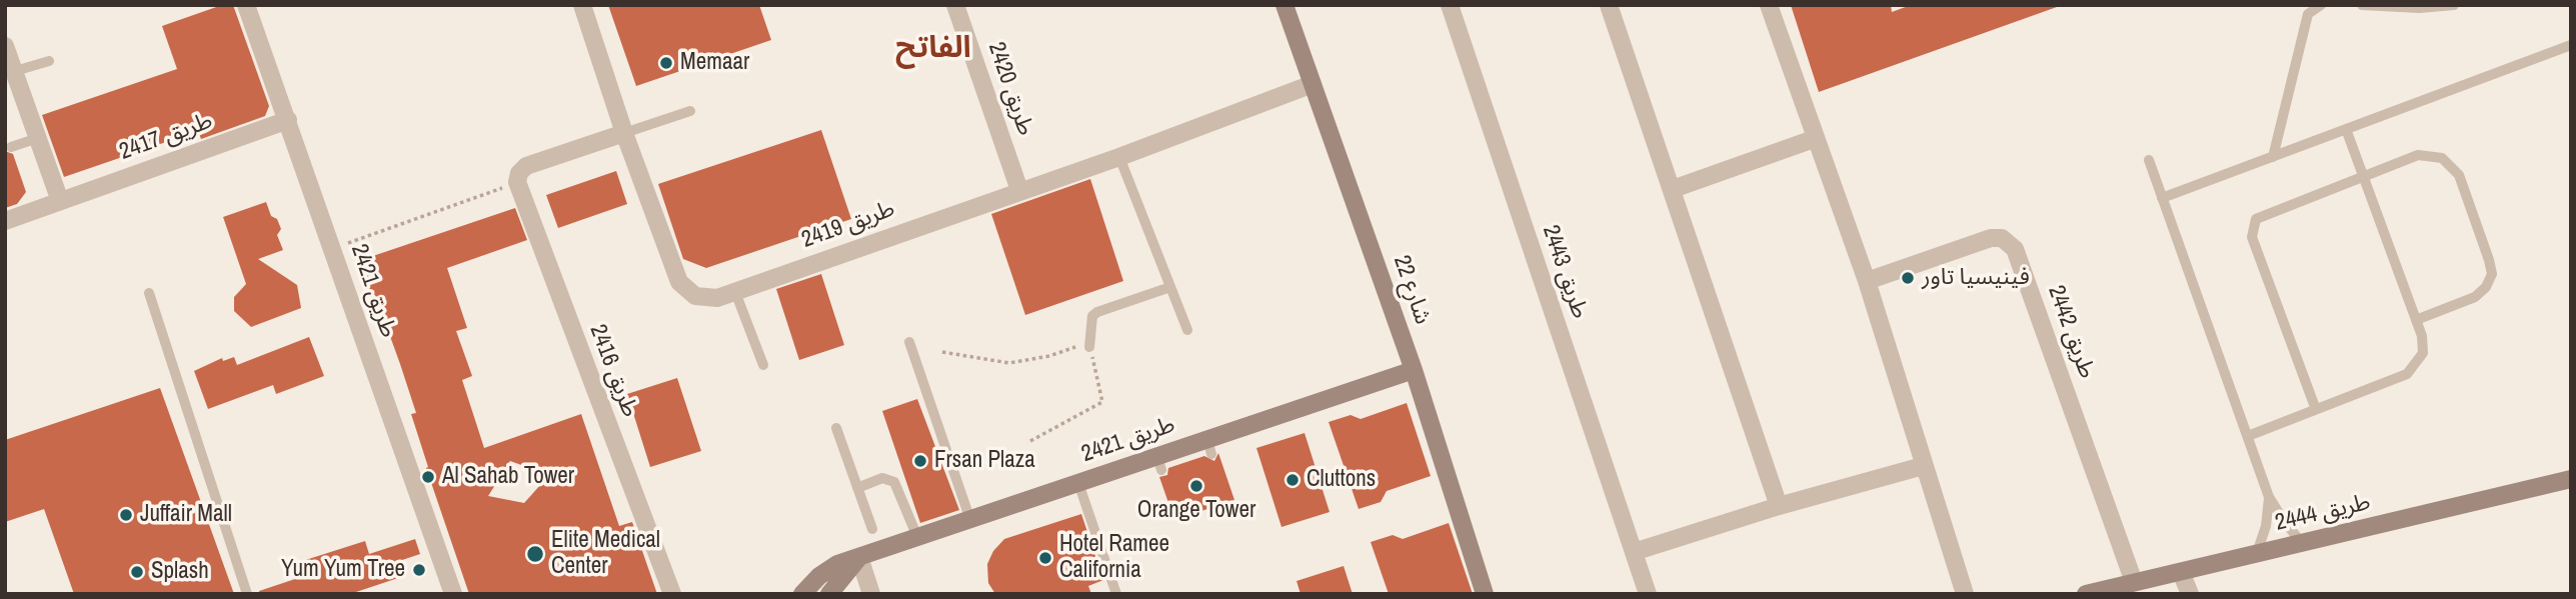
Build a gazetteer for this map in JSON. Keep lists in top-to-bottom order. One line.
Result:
{"streets":{"street":["طريق 2420","طريق 2417","طريق 2419","طريق 2443","شارع 22","طريق 2421","طريق 2442","طريق 2416","طريق 2444"]},"crossings":[["طريق 2420","طريق 2419"],["طريق 2417","طريق 2421"],["طريق 2419","شارع 22"],["شارع 22","طريق 2421"],["طريق 2442","طريق 2444"]],"districts":["الفاتح"],"places":["Memaar","فينيسيا تاور","Frsan Plaza","Al Sahab Tower","Cluttons","Orange Tower","Juffair Mall","Elite Medical Center","Hotel Ramee California","Yum Yum Tree","Splash"]}
